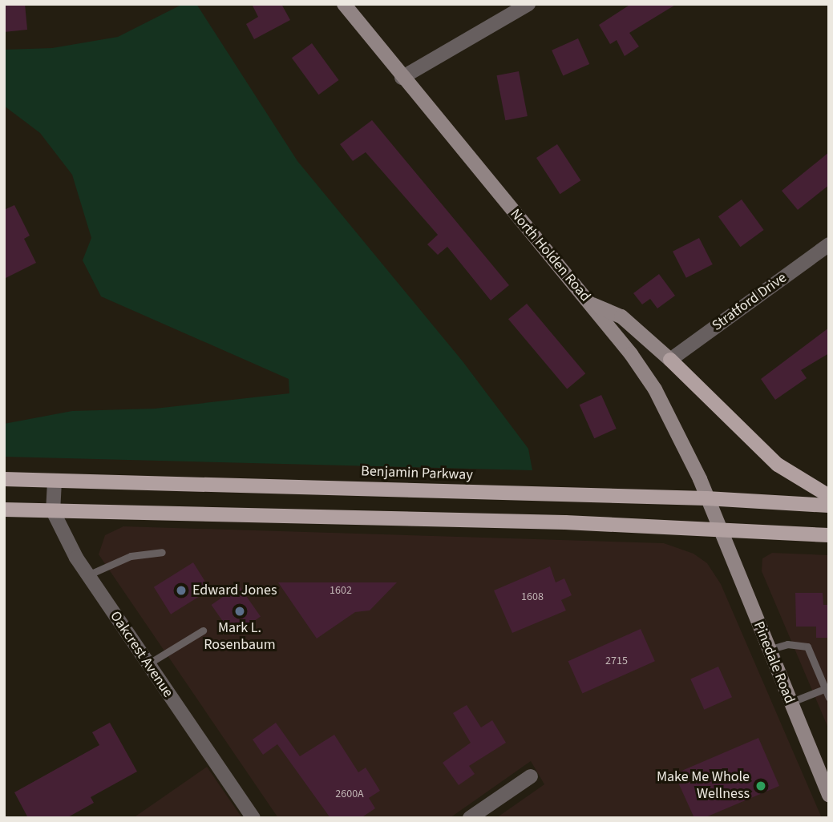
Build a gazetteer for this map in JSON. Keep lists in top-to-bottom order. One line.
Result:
{"streets":{"main road":["North Holden Road","Benjamin Parkway","Pinedale Road"],"street":["Stratford Drive","Oakcrest Avenue"]},"crossings":[["North Holden Road","Benjamin Parkway"],["North Holden Road","Pinedale Road"]],"places":["Edward Jones","Mark L. Rosenbaum","Make Me Whole Wellness"],"house_numbers":["1602","1608","2715","2600A"]}
